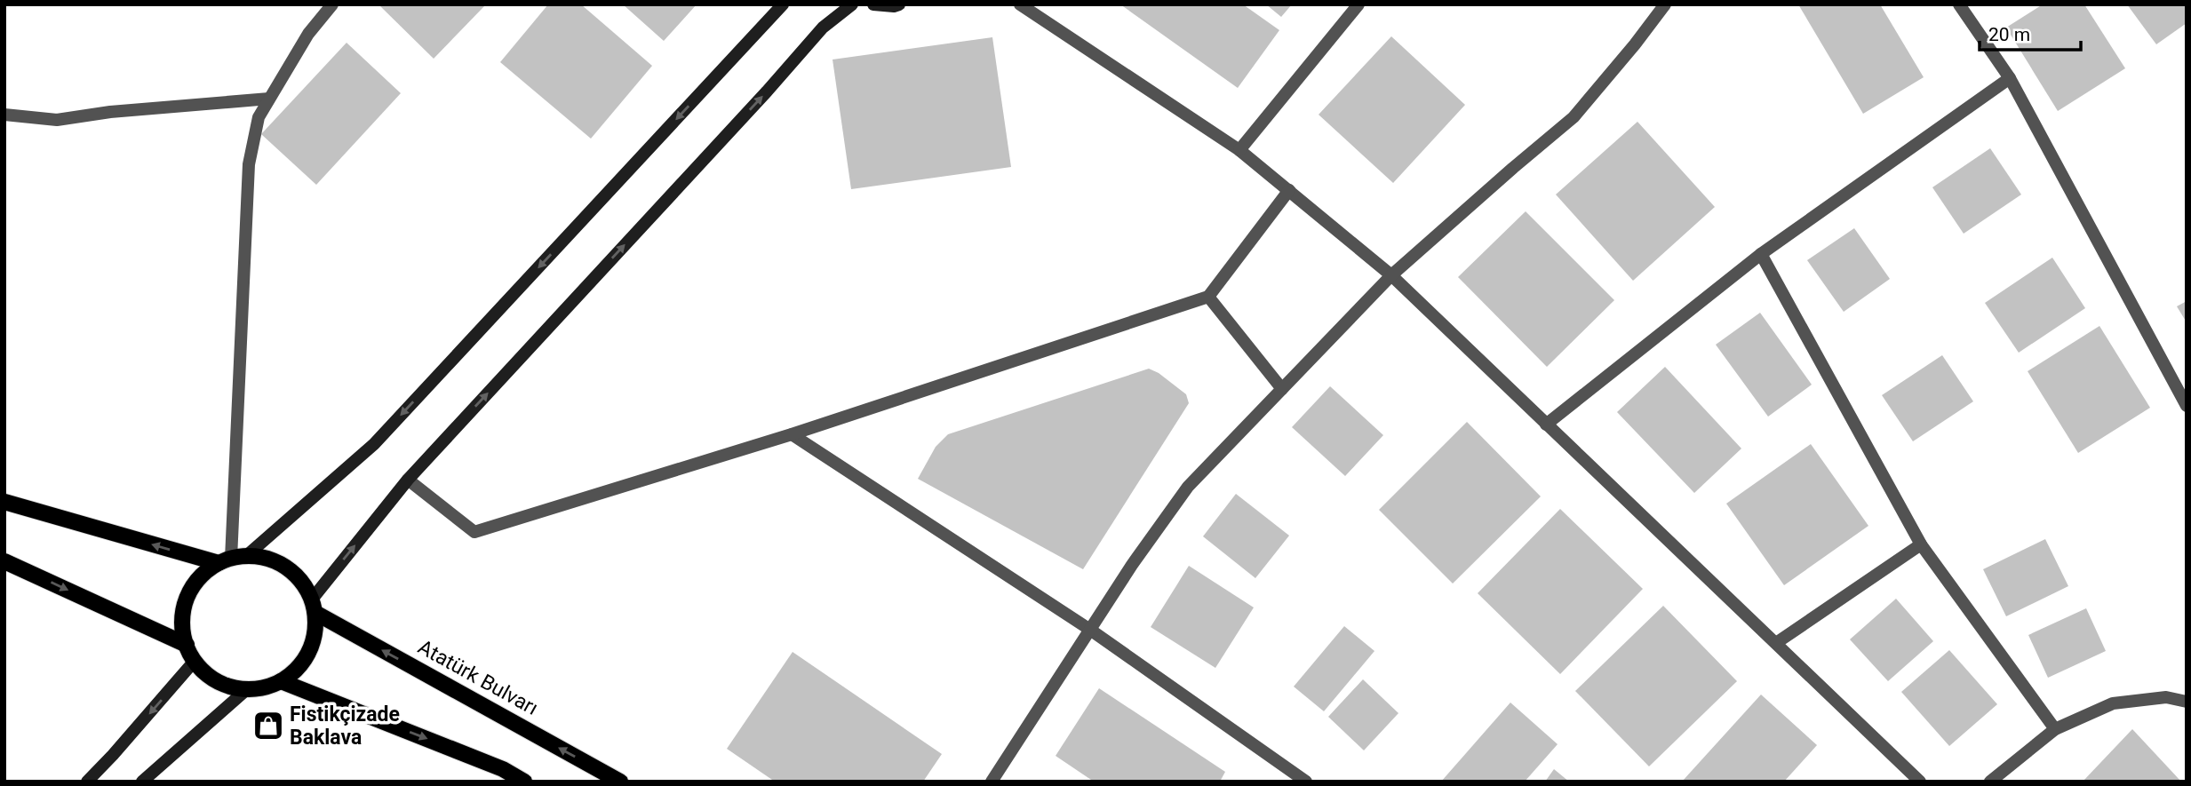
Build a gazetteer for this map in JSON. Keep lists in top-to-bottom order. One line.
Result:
{"streets":{"main road":["Atatürk Bulvarı"]},"places":{"shop":["Fistikçizade Baklava"]},"scale_bar":"20 m"}
